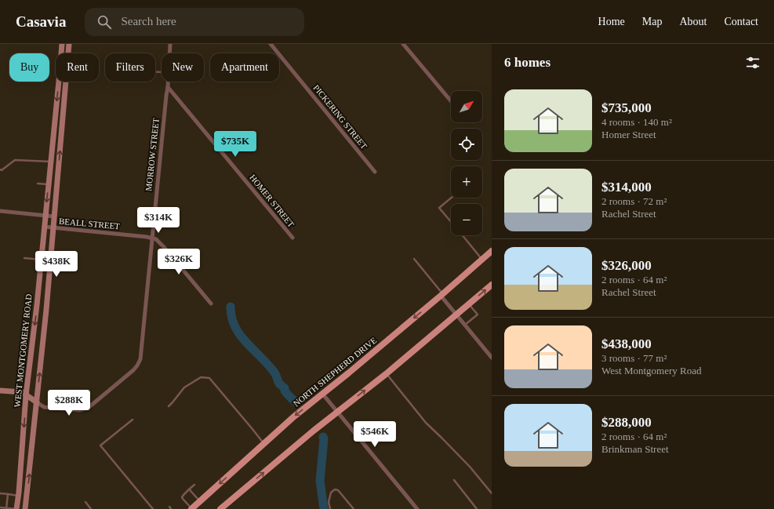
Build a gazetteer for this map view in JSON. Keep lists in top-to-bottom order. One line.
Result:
{"streets":{"main road":["WEST MONTGOMERY ROAD","NORTH SHEPHERD DRIVE"],"street":["PICKERING STREET","MORROW STREET","HOMER STREET","BEALL STREET"]},"crossings":[["MORROW STREET","HOMER STREET"],["MORROW STREET","BEALL STREET"],["BEALL STREET","WEST MONTGOMERY ROAD"]],"north":"top right","page":{"header":"Casavia","search":"Search here","nav":["Home","Map","About","Contact"],"heading":"6 homes","chip":["Buy","Rent","Filters","New","Apartment"],"list":[{"name":"$735,000","note":"4 rooms · 140 m² · Homer Street"},{"name":"$314,000","note":"2 rooms · 72 m² · Rachel Street"},{"name":"$326,000","note":"2 rooms · 64 m² · Rachel Street"},{"name":"$438,000","note":"3 rooms · 77 m² · West Montgomery Road"},{"name":"$288,000","note":"2 rooms · 64 m² · Brinkman Street"}],"map_buttons":["+","−"],"price":["$735K","$314K","$326K","$438K","$288K","$546K"]}}
